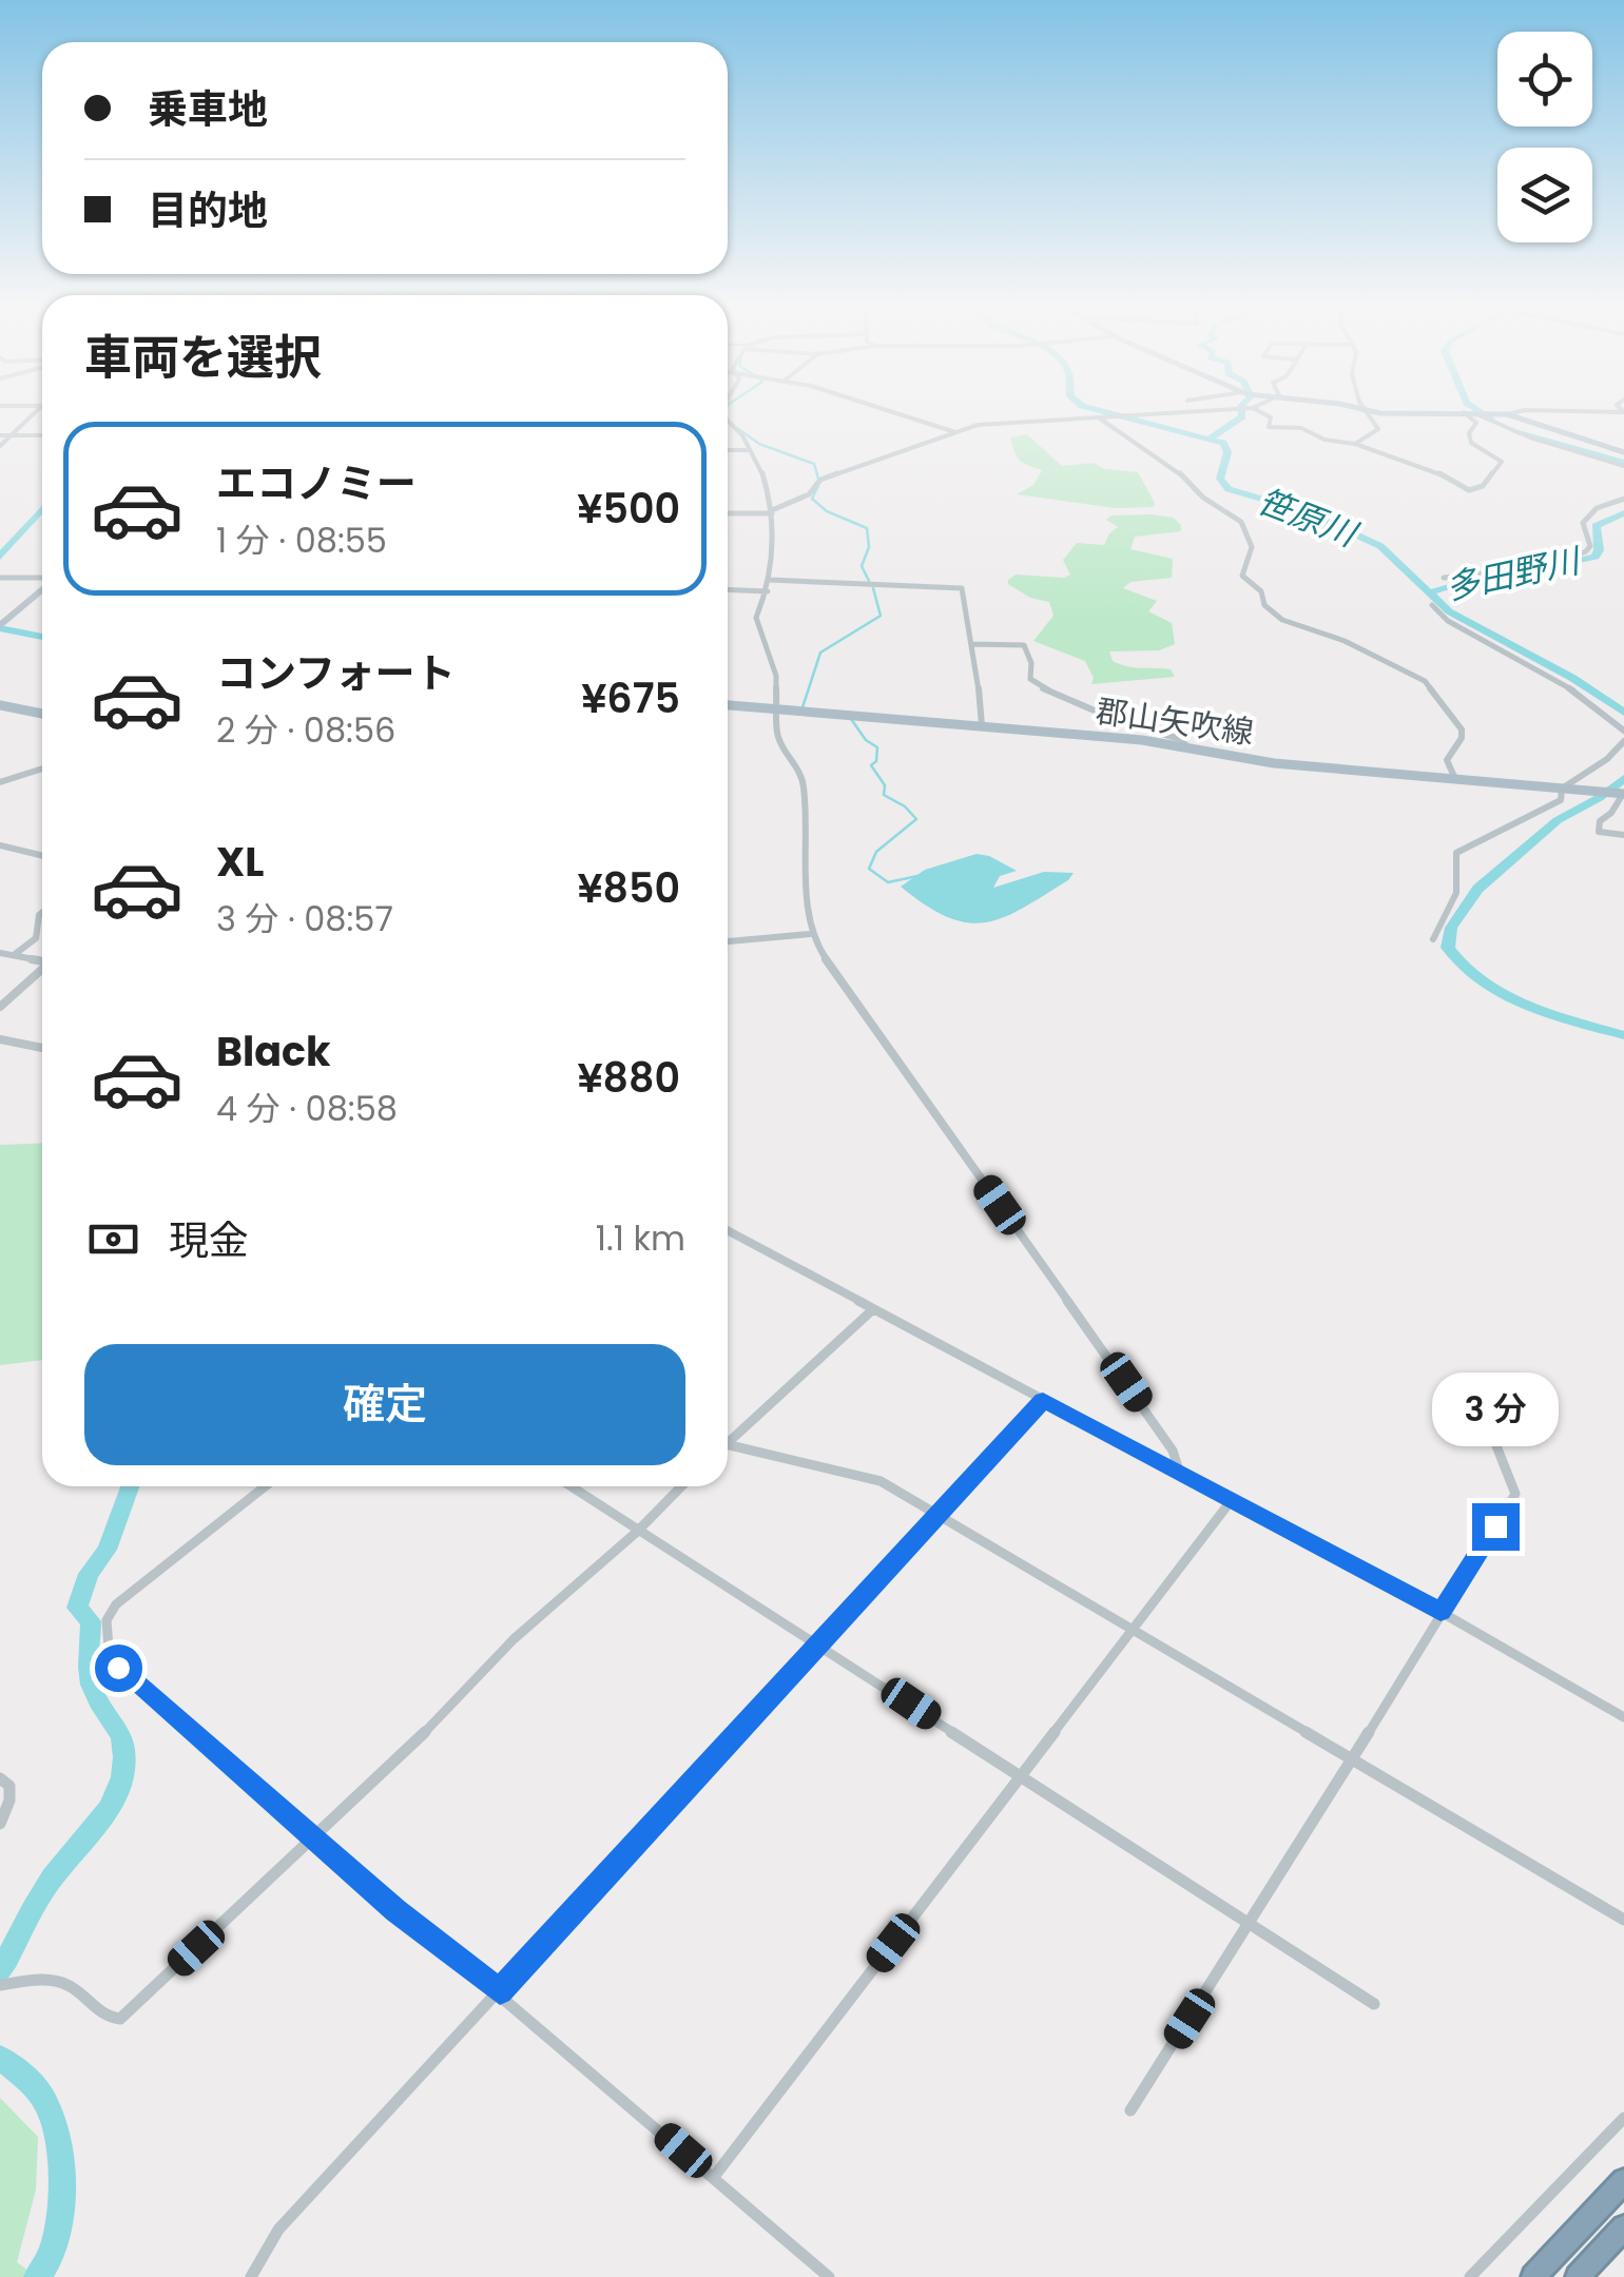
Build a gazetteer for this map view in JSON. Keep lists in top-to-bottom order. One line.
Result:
{"streets":{"main road":["郡山矢吹線"]},"water":["笹原川","多田野川"],"page":{"banner":["乗車地","目的地"],"heading":"車両を選択","list":[{"name":"エコノミー","note":"1 分 · 08:55","value":"¥500"},{"name":"コンフォート","note":"2 分 · 08:56","value":"¥675"},{"name":"XL","note":"3 分 · 08:57","value":"¥850"},{"name":"Black","note":"4 分 · 08:58","value":"¥880"}],"pay":["現金","1.1 km"],"buttons":"確定","bubble":"3 分"}}
